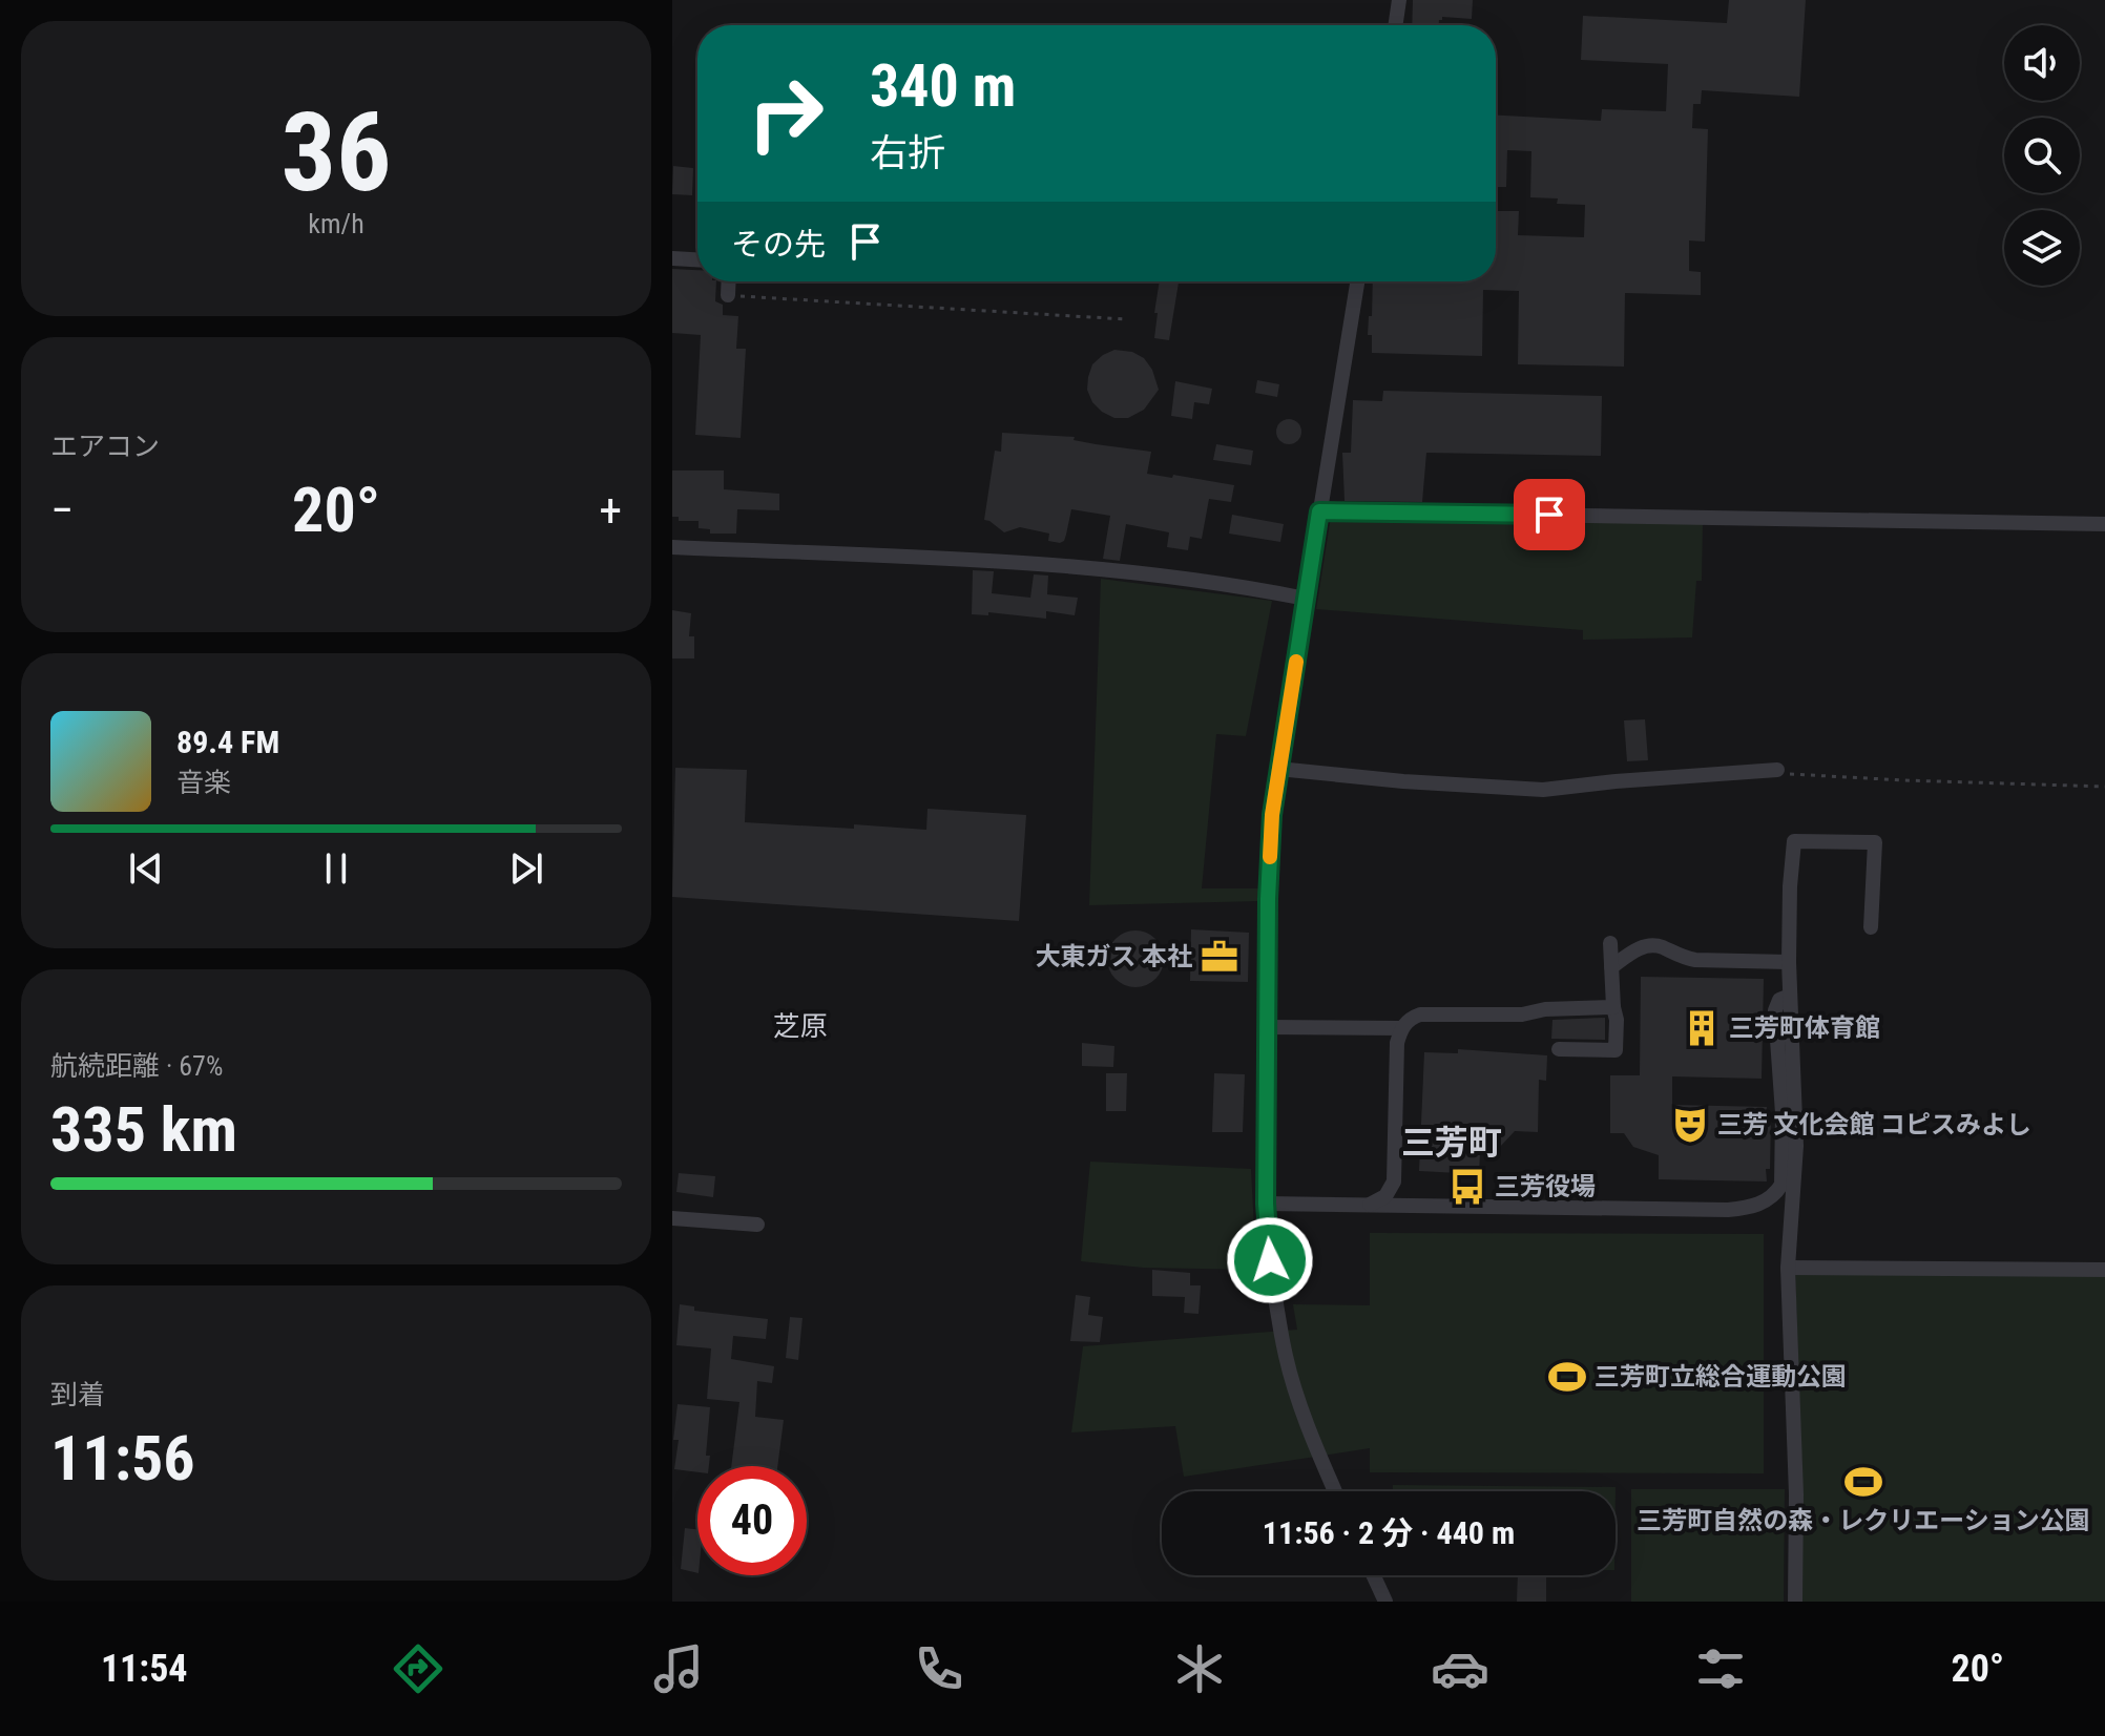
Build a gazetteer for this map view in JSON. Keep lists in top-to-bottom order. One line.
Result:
{"districts":["芝原","三芳町"],"places":{"office":["大東ガス 本社"],"building":["三芳町体育館"],"theatre":["三芳 文化会館 コピスみよし"],"bus stop":["三芳役場"],"sports":["三芳町立総合運動公園","三芳町自然の森・レクリエーション公園"]},"page":{"tile":[["36","km/h"],"エアコン",["航続距離 · 67%","335 km"],["到着","11:56"]],"turn":["340 m","右折"],"then":"その先","heat":["−","20°","+"],"song":["89.4 FM","音楽"],"limit":"40","trip":"11:56 · 2 分 · 440 m","tabs":["11:54","20°"]}}
